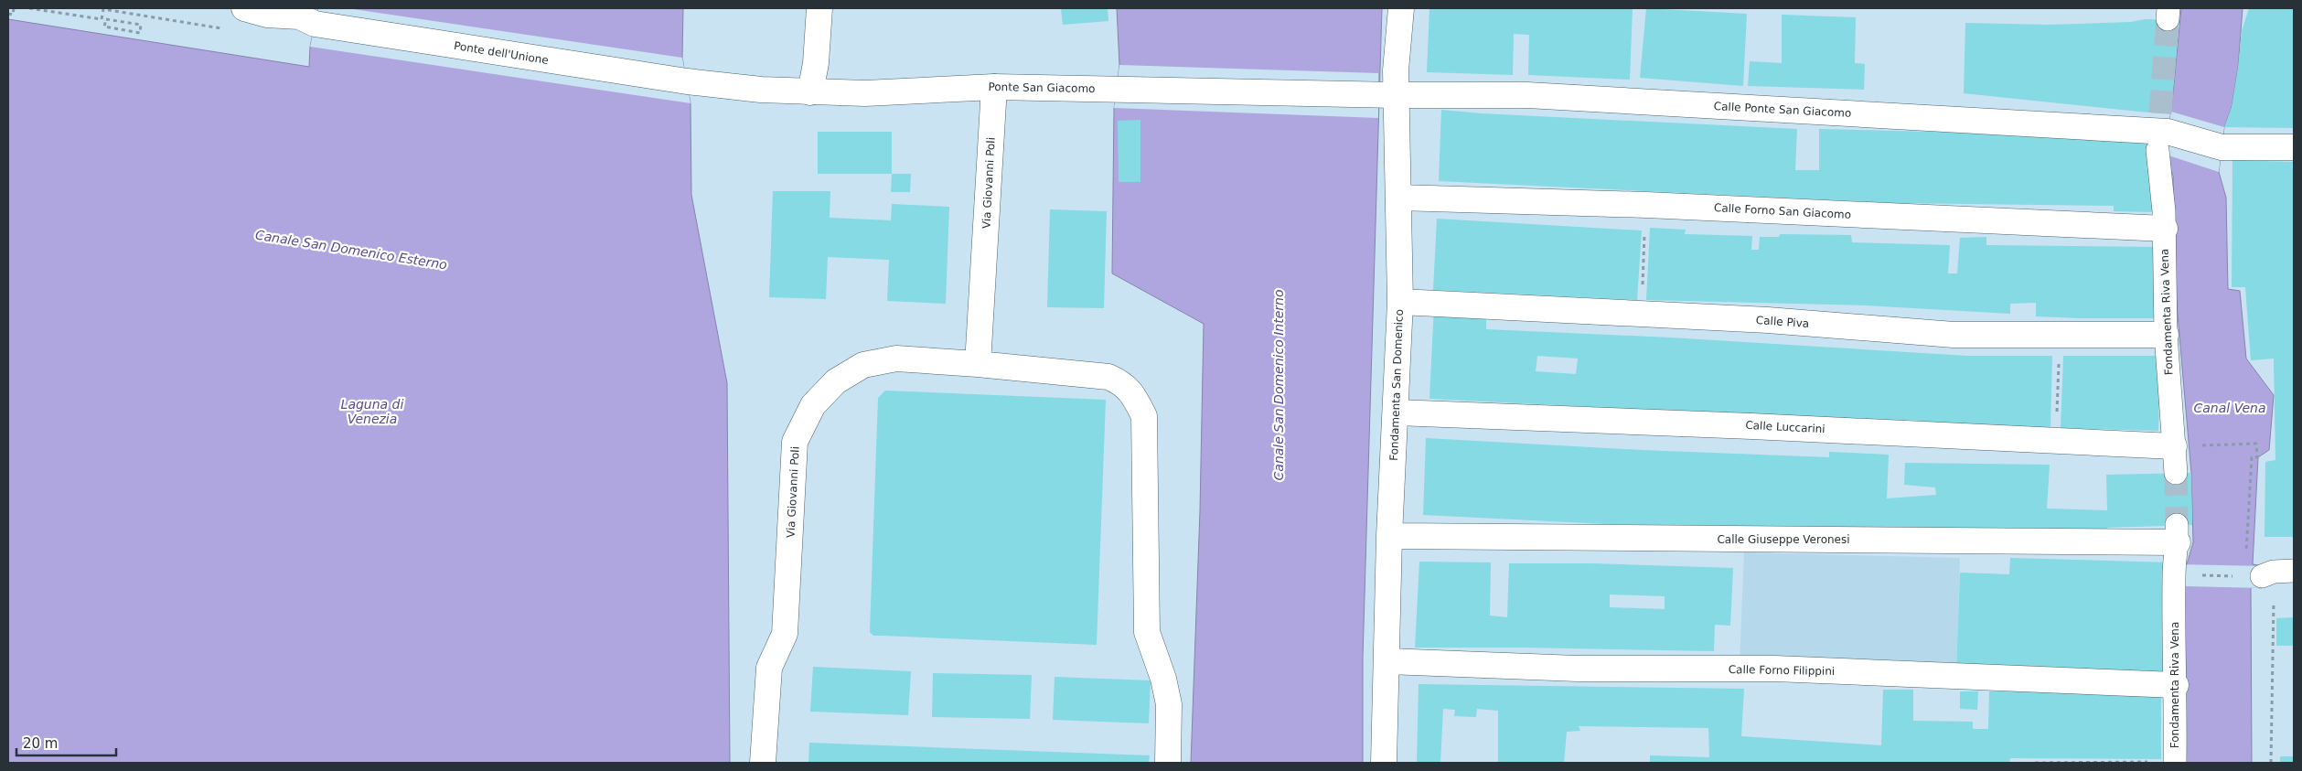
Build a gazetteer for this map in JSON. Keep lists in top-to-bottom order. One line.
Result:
{"streets":{"street":["Ponte dell'Unione","Ponte San Giacomo","Calle Ponte San Giacomo","Via Giovanni Poli","Calle Forno San Giacomo","Fondamenta Riva Vena","Calle Piva","Fondamenta San Domenico","Calle Luccarini","Calle Giuseppe Veronesi","Calle Forno Filippini"]},"crossings":[["Ponte dell'Unione","Ponte San Giacomo"],["Ponte San Giacomo","Calle Ponte San Giacomo"],["Ponte San Giacomo","Via Giovanni Poli"],["Ponte San Giacomo","Fondamenta San Domenico"],["Calle Ponte San Giacomo","Fondamenta Riva Vena"],["Calle Ponte San Giacomo","Fondamenta San Domenico"],["Calle Forno San Giacomo","Fondamenta Riva Vena"],["Calle Forno San Giacomo","Fondamenta San Domenico"],["Fondamenta Riva Vena","Calle Piva"],["Fondamenta Riva Vena","Calle Luccarini"],["Fondamenta Riva Vena","Calle Giuseppe Veronesi"],["Fondamenta Riva Vena","Calle Forno Filippini"],["Calle Piva","Fondamenta San Domenico"],["Fondamenta San Domenico","Calle Luccarini"],["Fondamenta San Domenico","Calle Giuseppe Veronesi"],["Fondamenta San Domenico","Calle Forno Filippini"]],"water":["Canale San Domenico Esterno","Canale San Domenico Interno","Laguna di Venezia","Canal Vena"],"scale_bar":"20 m"}
